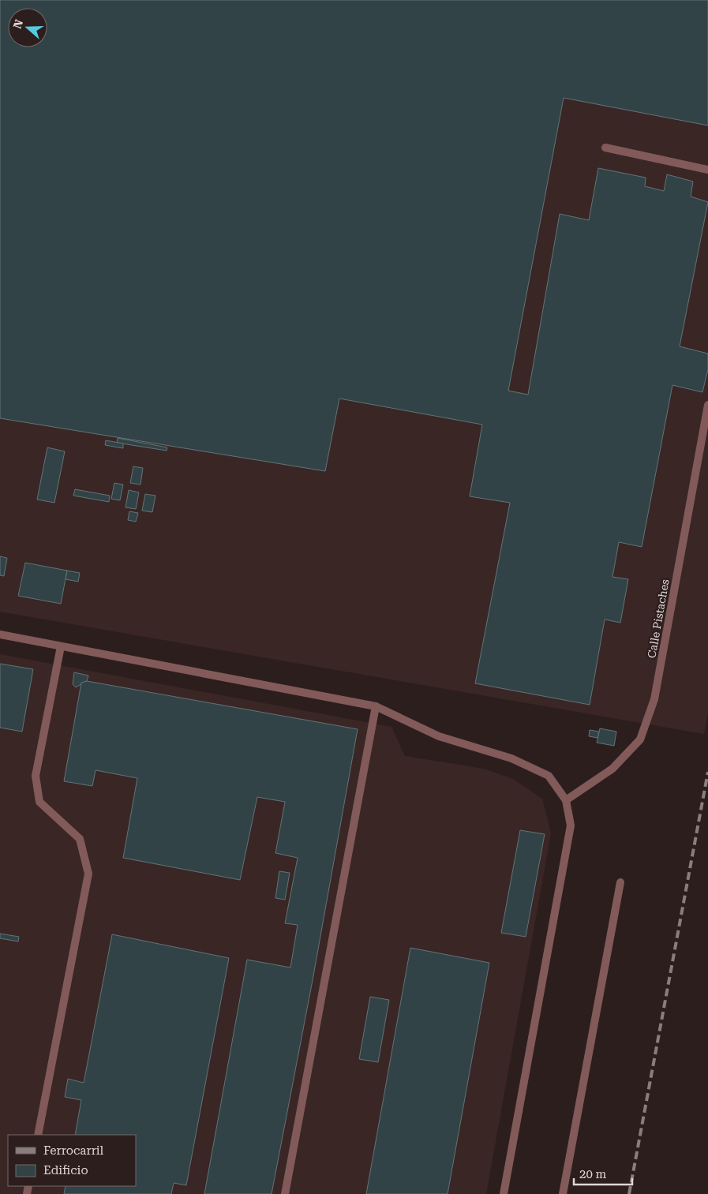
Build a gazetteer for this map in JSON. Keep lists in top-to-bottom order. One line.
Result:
{"streets":{"lane":["Calle Pistaches"]},"legend":["Ferrocarril","Edificio"],"scale_bar":"20 m","north":"left"}
